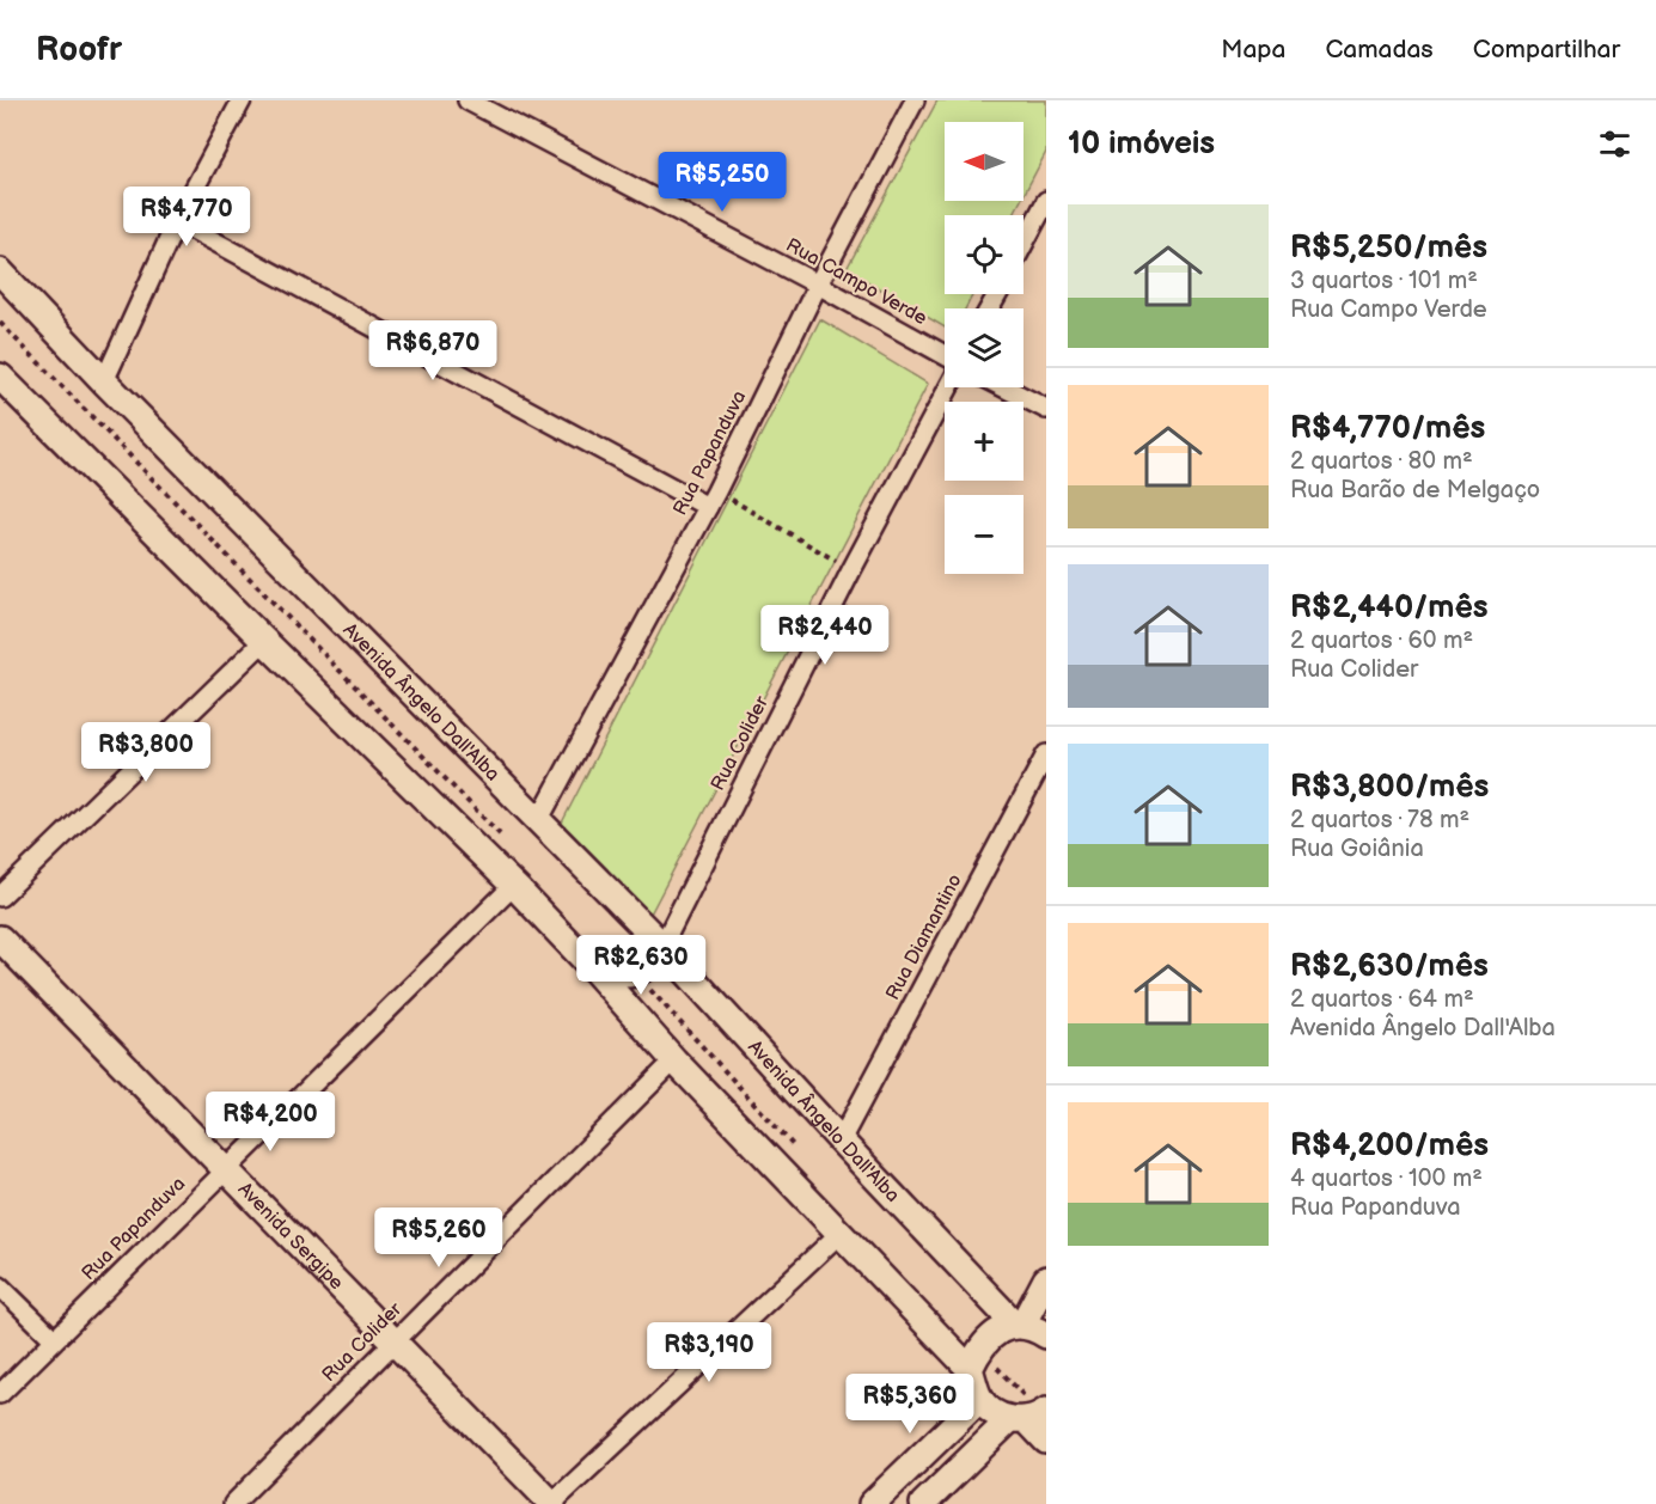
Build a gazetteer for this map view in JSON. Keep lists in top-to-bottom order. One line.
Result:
{"streets":{"main road":["Avenida Ângelo Dall'Alba","Avenida Sergipe"],"street":["Rua Campo Verde","Rua Papanduva","Rua Colider","Rua Diamantino"]},"crossings":[["Rua Campo Verde","Rua Papanduva"],["Rua Papanduva","Avenida Ângelo Dall'Alba"],["Rua Papanduva","Avenida Sergipe"],["Avenida Ângelo Dall'Alba","Rua Colider"],["Avenida Ângelo Dall'Alba","Rua Diamantino"],["Rua Colider","Avenida Sergipe"]],"north":"left","page":{"header":"Roofr","nav":["Mapa","Camadas","Compartilhar"],"heading":"10 imóveis","map_buttons":["+","−"],"price":["R$5,250","R$4,770","R$6,870","R$2,440","R$3,800","R$2,630","R$4,200","R$5,260","R$3,190","R$5,360"],"list":[{"name":"R$5,250/mês","note":"3 quartos · 101 m² · Rua Campo Verde"},{"name":"R$4,770/mês","note":"2 quartos · 80 m² · Rua Barão de Melgaço"},{"name":"R$2,440/mês","note":"2 quartos · 60 m² · Rua Colider"},{"name":"R$3,800/mês","note":"2 quartos · 78 m² · Rua Goiânia"},{"name":"R$2,630/mês","note":"2 quartos · 64 m² · Avenida Ângelo Dall'Alba"},{"name":"R$4,200/mês","note":"4 quartos · 100 m² · Rua Papanduva"}]}}
